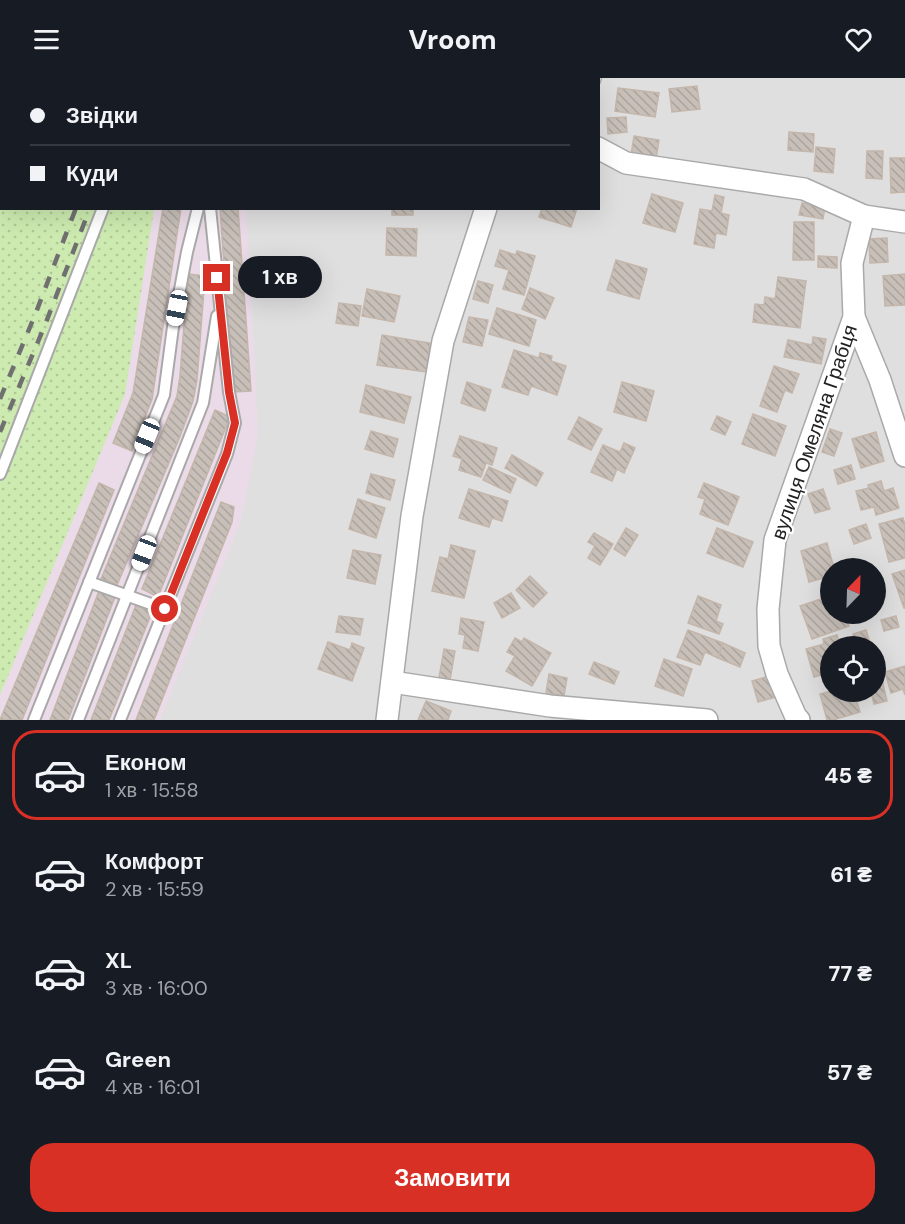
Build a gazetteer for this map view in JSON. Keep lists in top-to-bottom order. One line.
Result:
{"streets":{"street":["вулиця Омеляна Грабця"]},"north":"top right","page":{"header":"Vroom","banner":["Звідки","Куди"],"bubble":"1 хв","list":[{"name":"Економ","note":"1 хв · 15:58","value":"45 ₴"},{"name":"Комфорт","note":"2 хв · 15:59","value":"61 ₴"},{"name":"XL","note":"3 хв · 16:00","value":"77 ₴"},{"name":"Green","note":"4 хв · 16:01","value":"57 ₴"}],"buttons":"Замовити"}}
